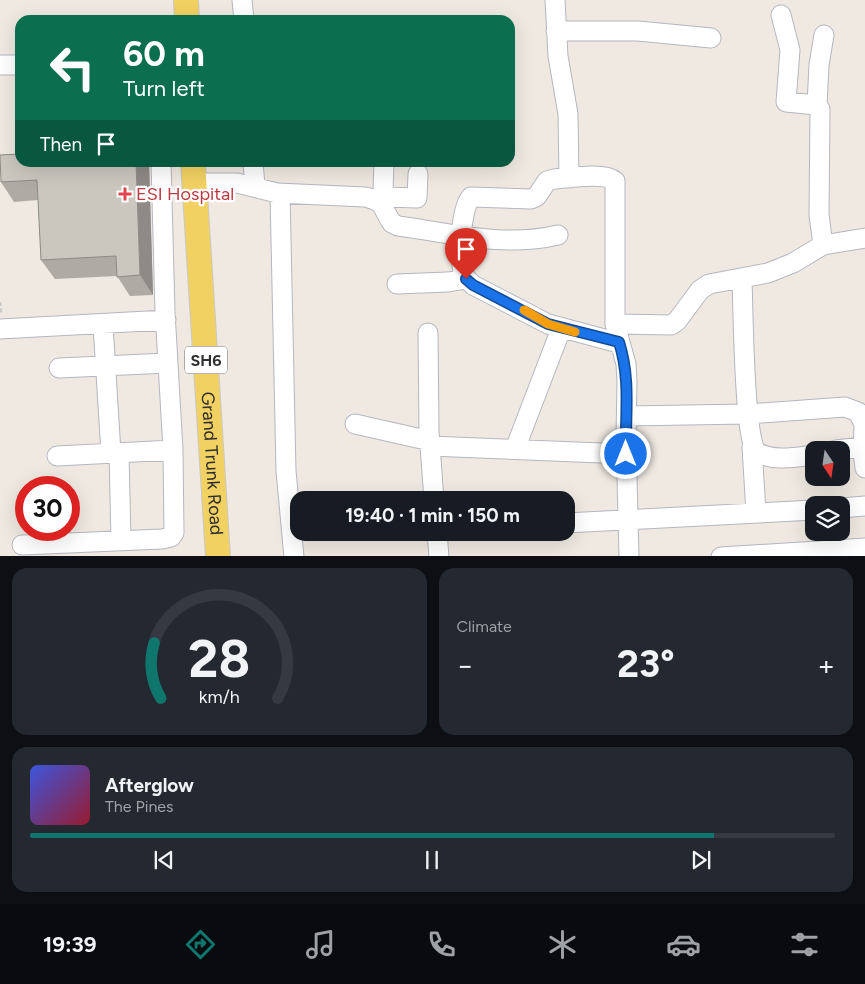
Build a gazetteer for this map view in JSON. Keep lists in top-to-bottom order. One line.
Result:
{"streets":{"main road":["SH6","Grand Trunk Road"]},"places":{"health":["ESI Hospital"]},"north":"bottom","page":{"turn":["60 m","Turn left"],"then":"Then","limit":"30","trip":"19:40 · 1 min · 150 m","tile":"Climate","heat":["−","23°","+"],"song":["Afterglow","The Pines"],"tabs":"19:39","gauge":["28","km/h"]}}
